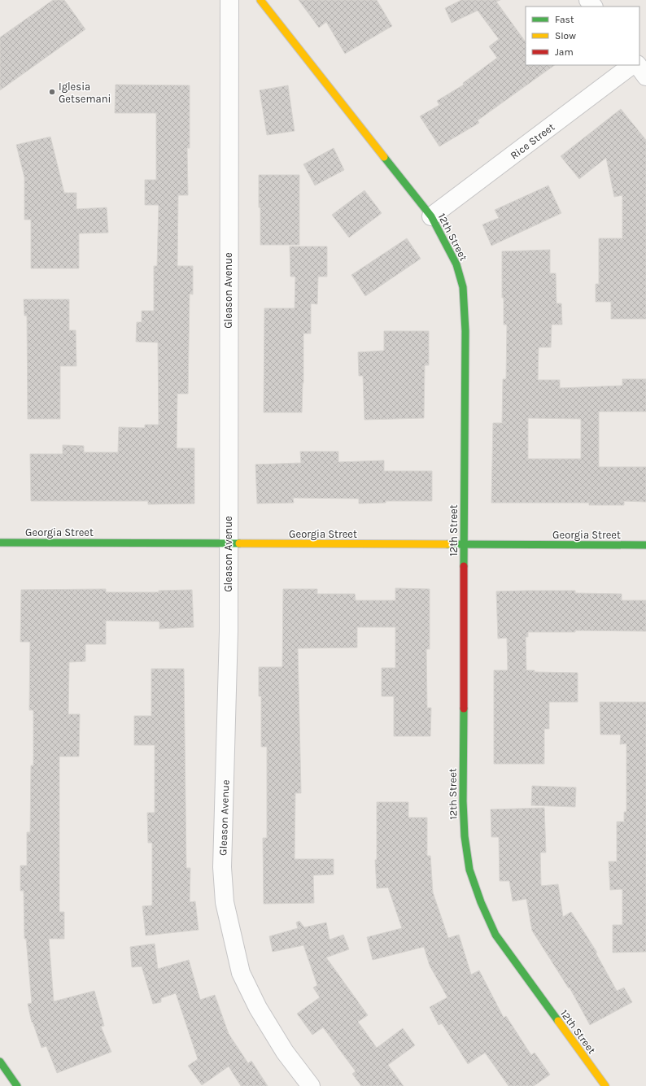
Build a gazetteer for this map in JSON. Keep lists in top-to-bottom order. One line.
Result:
{"streets":{"street":["Rice Street","12th Street","Gleason Avenue","Georgia Street"]},"crossings":[["Rice Street","12th Street"],["12th Street","Georgia Street"],["Gleason Avenue","Georgia Street"]],"places":["Iglesia Getsemani"],"legend":["Fast","Slow","Jam"]}
